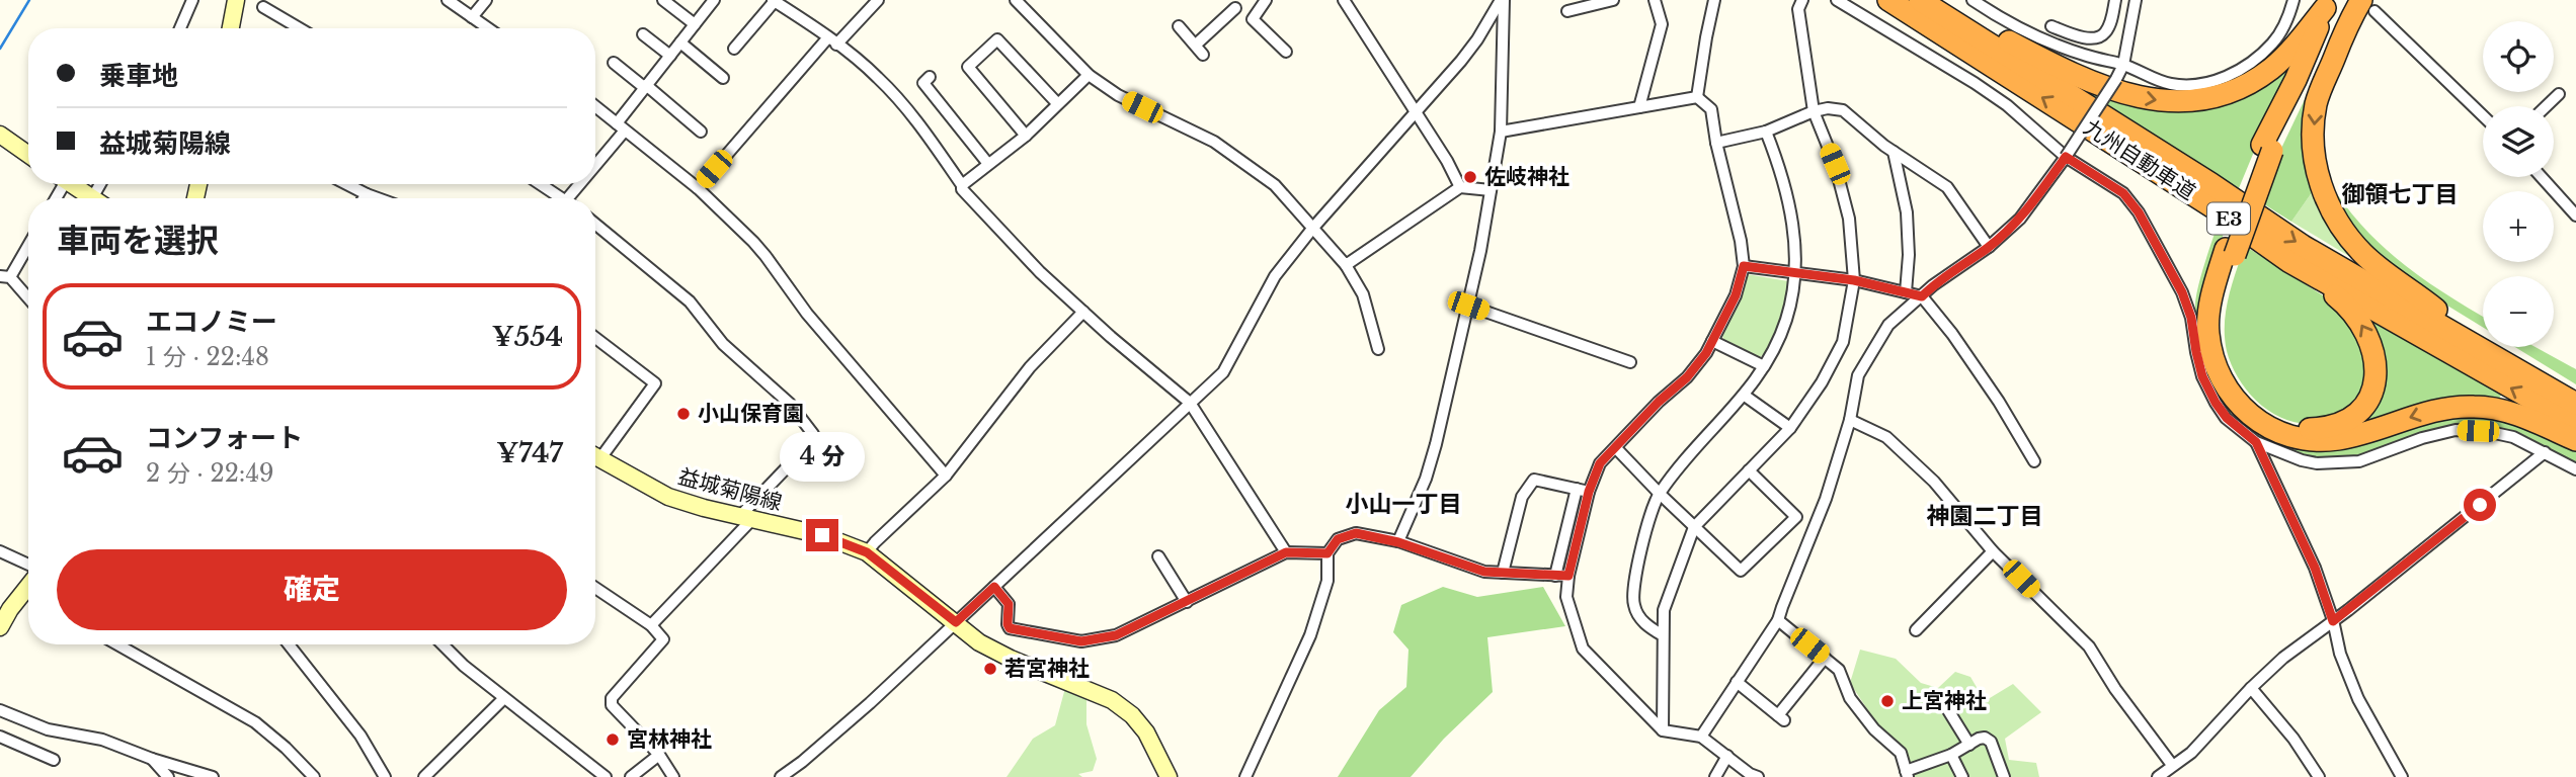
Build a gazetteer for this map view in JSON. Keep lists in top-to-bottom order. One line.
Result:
{"streets":{"highway":["九州自動車道","E3"],"main road":["益城菊陽線"]},"districts":["御領七丁目","小山一丁目","神園二丁目"],"places":["佐岐神社","小山保育園","若宮神社","上宮神社","宮林神社"],"page":{"map_buttons":["+","−"],"banner":["乗車地","益城菊陽線"],"heading":"車両を選択","list":[{"name":"エコノミー","note":"1 分 · 22:48","value":"¥554"},{"name":"コンフォート","note":"2 分 · 22:49","value":"¥747"}],"bubble":"4 分","buttons":"確定"}}
